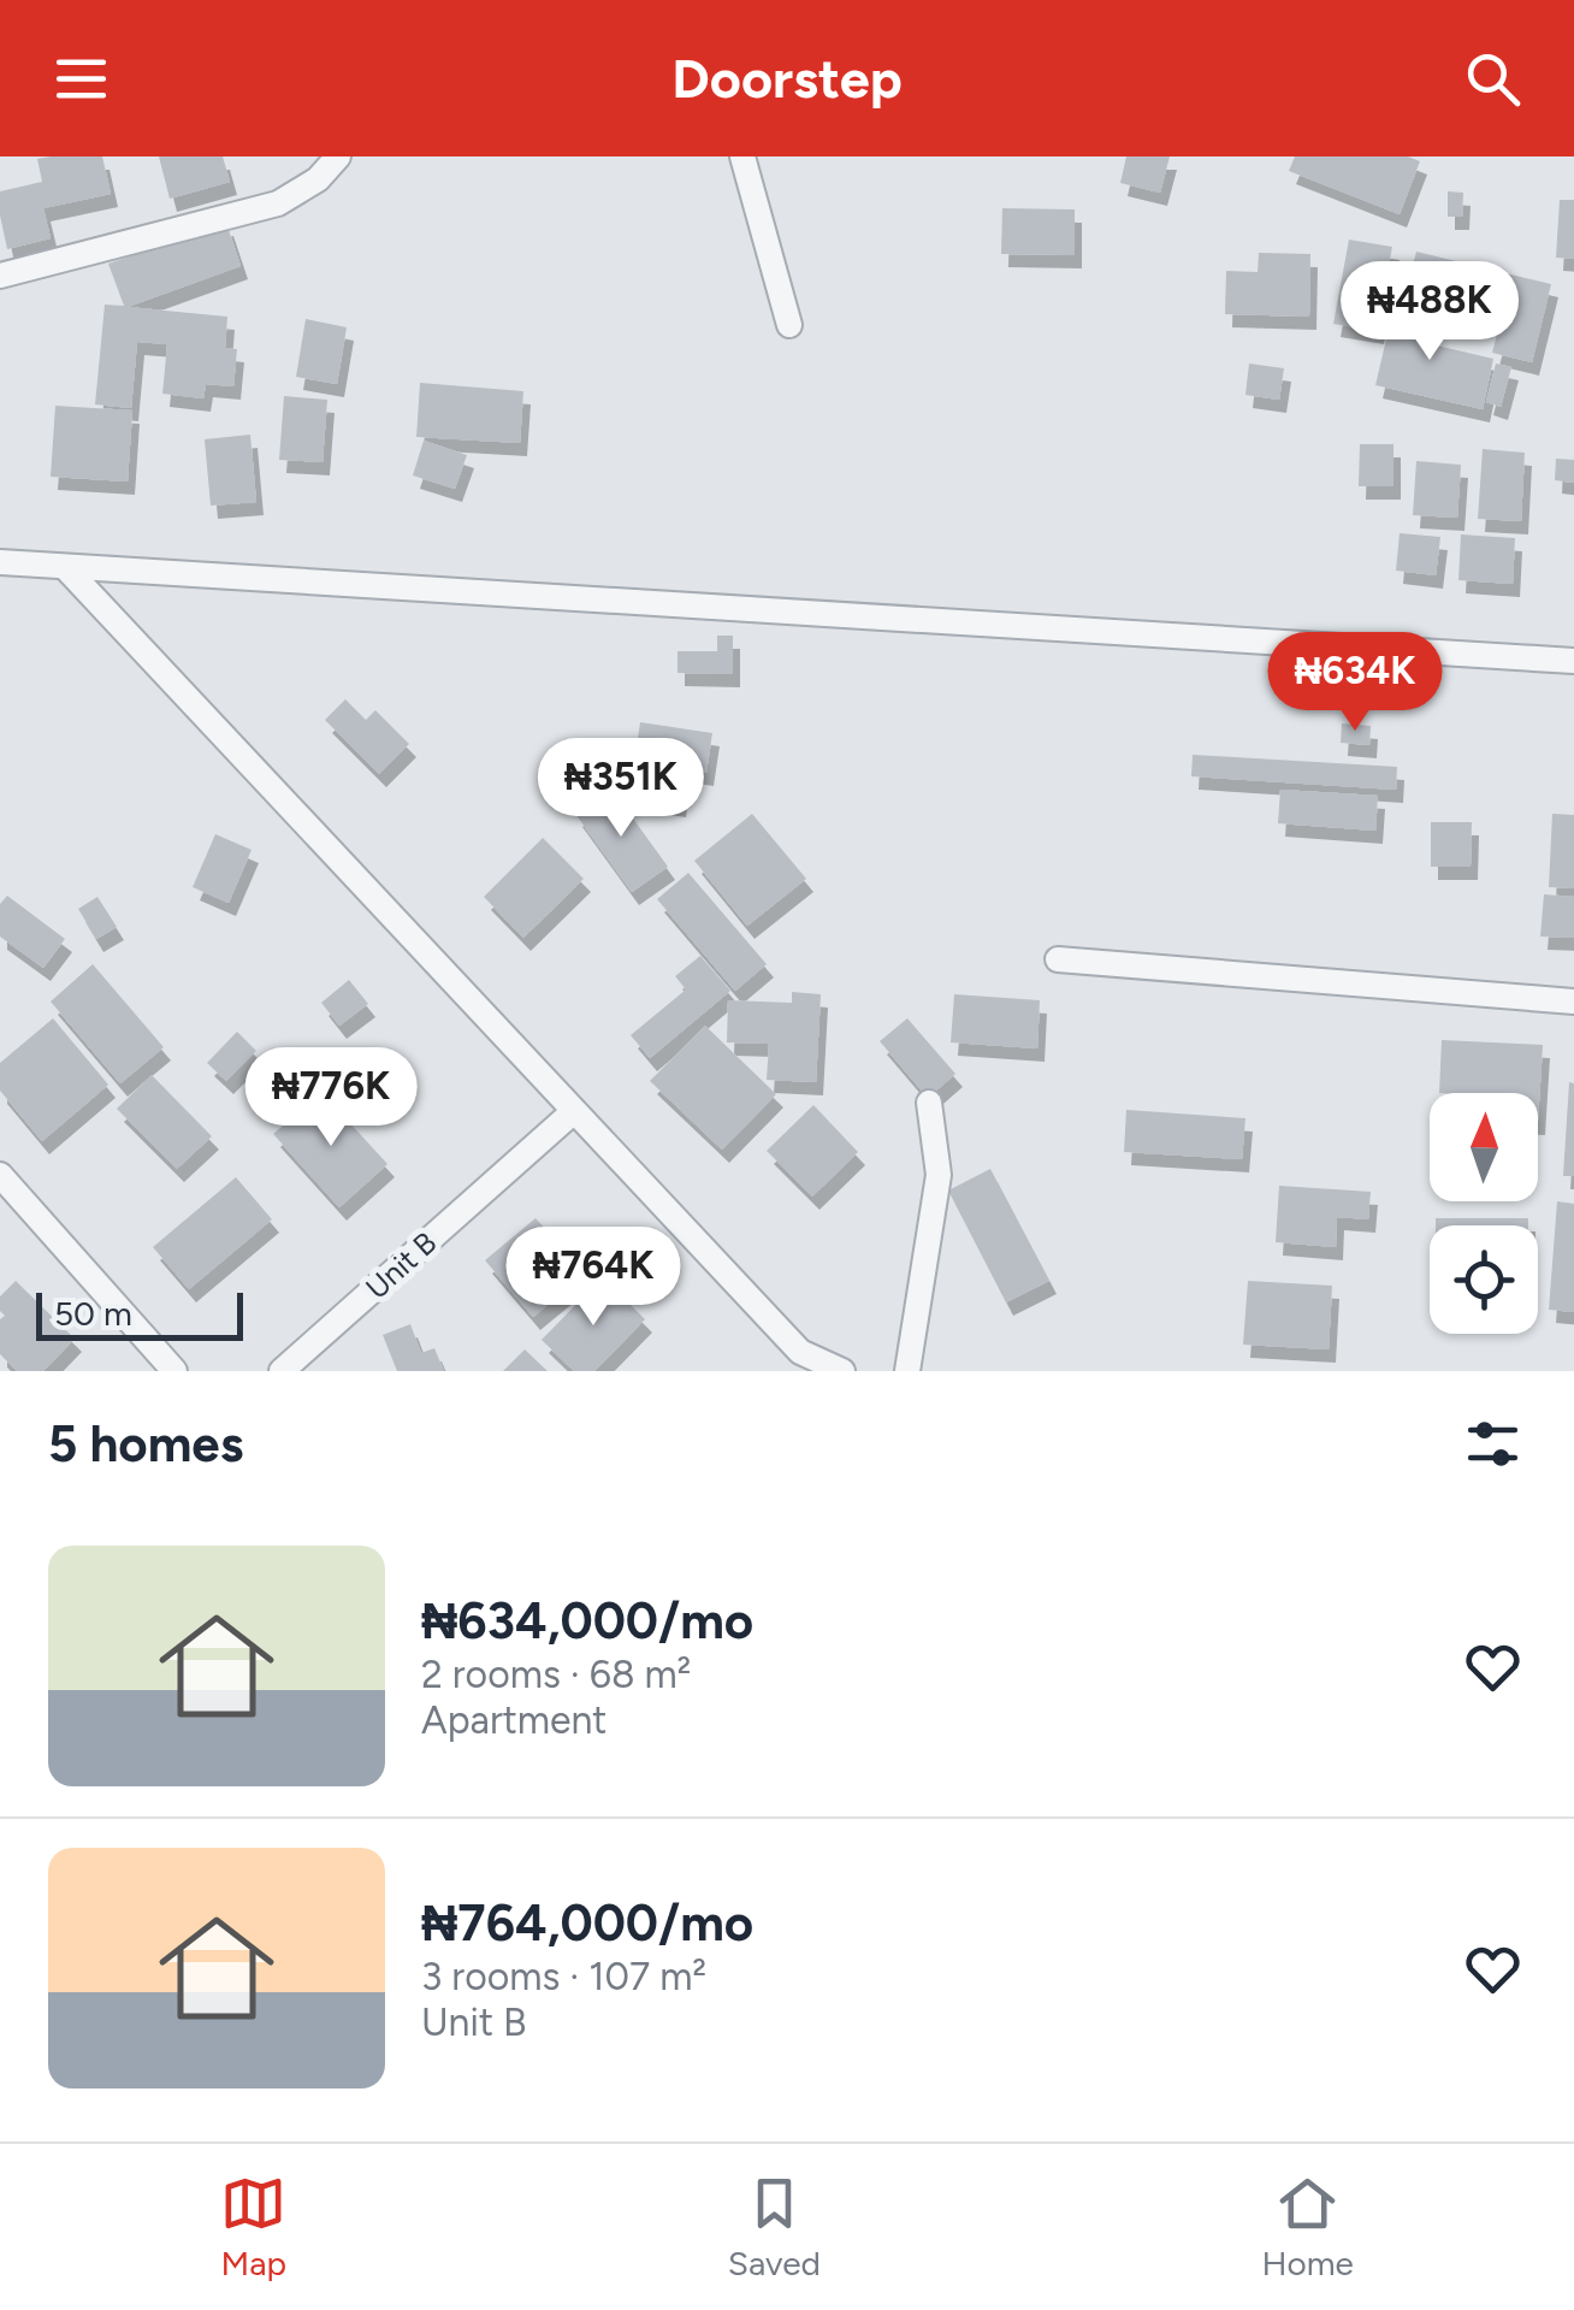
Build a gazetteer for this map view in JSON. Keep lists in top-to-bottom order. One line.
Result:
{"streets":{"street":["Unit B"]},"scale_bar":"50 m","north":"top","page":{"header":"Doorstep","price":["₦488K","₦634K","₦351K","₦776K","₦764K"],"scale":"50 m","heading":"5 homes","list":[{"name":"₦634,000/mo","note":"2 rooms · 68 m² · Apartment"},{"name":"₦764,000/mo","note":"3 rooms · 107 m² · Unit B"}],"tabs":["Map","Saved","Home"]}}
